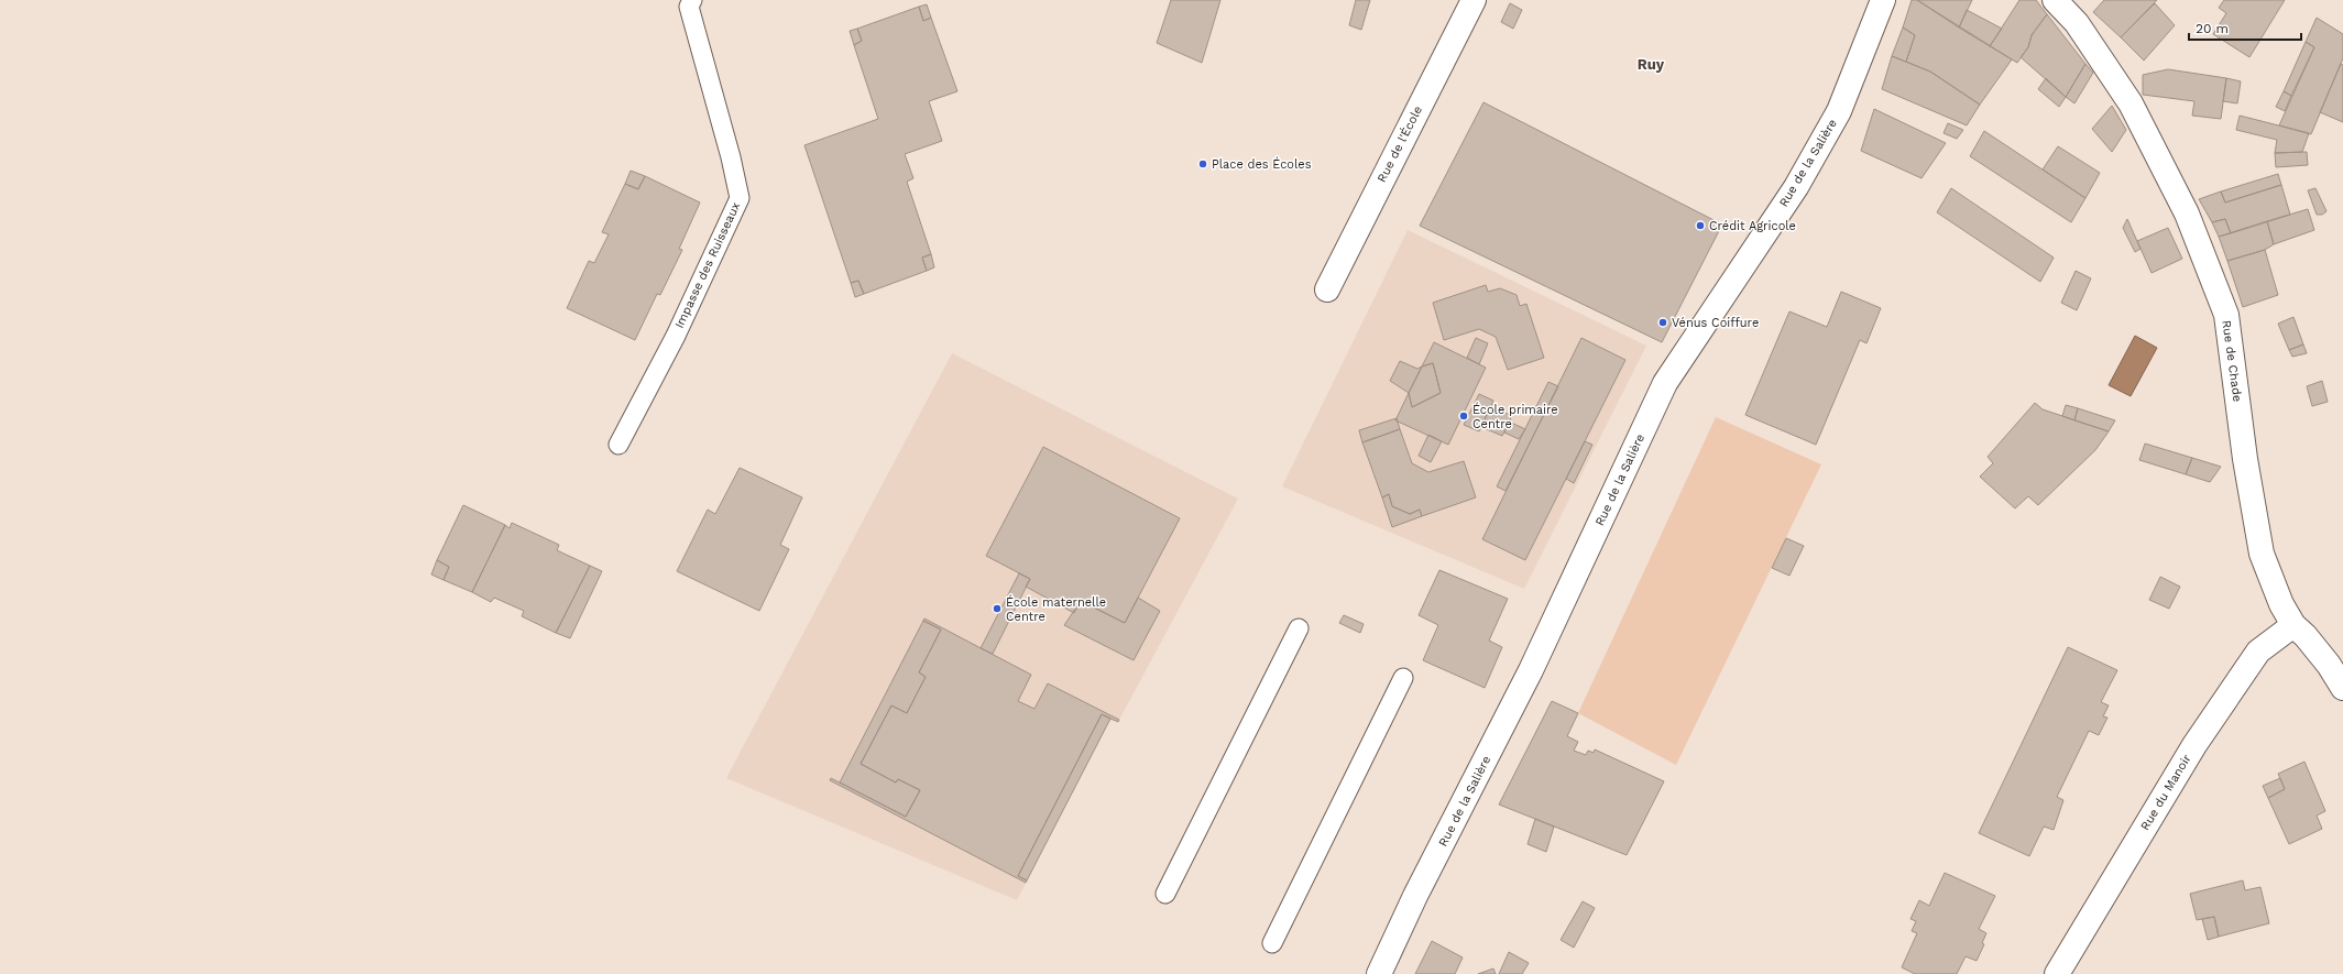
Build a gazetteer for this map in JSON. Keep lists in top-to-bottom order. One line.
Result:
{"streets":{"street":["Rue de l'École","Rue de la Salière","Rue de Chade","Rue du Manoir"],"lane":["Impasse des Ruisseaux"]},"crossings":[["Rue de Chade","Rue du Manoir"]],"districts":["Ruy"],"places":["Place des Écoles","Crédit Agricole","Vénus Coiffure","École primaire Centre","École maternelle Centre"],"scale_bar":"20 m"}
